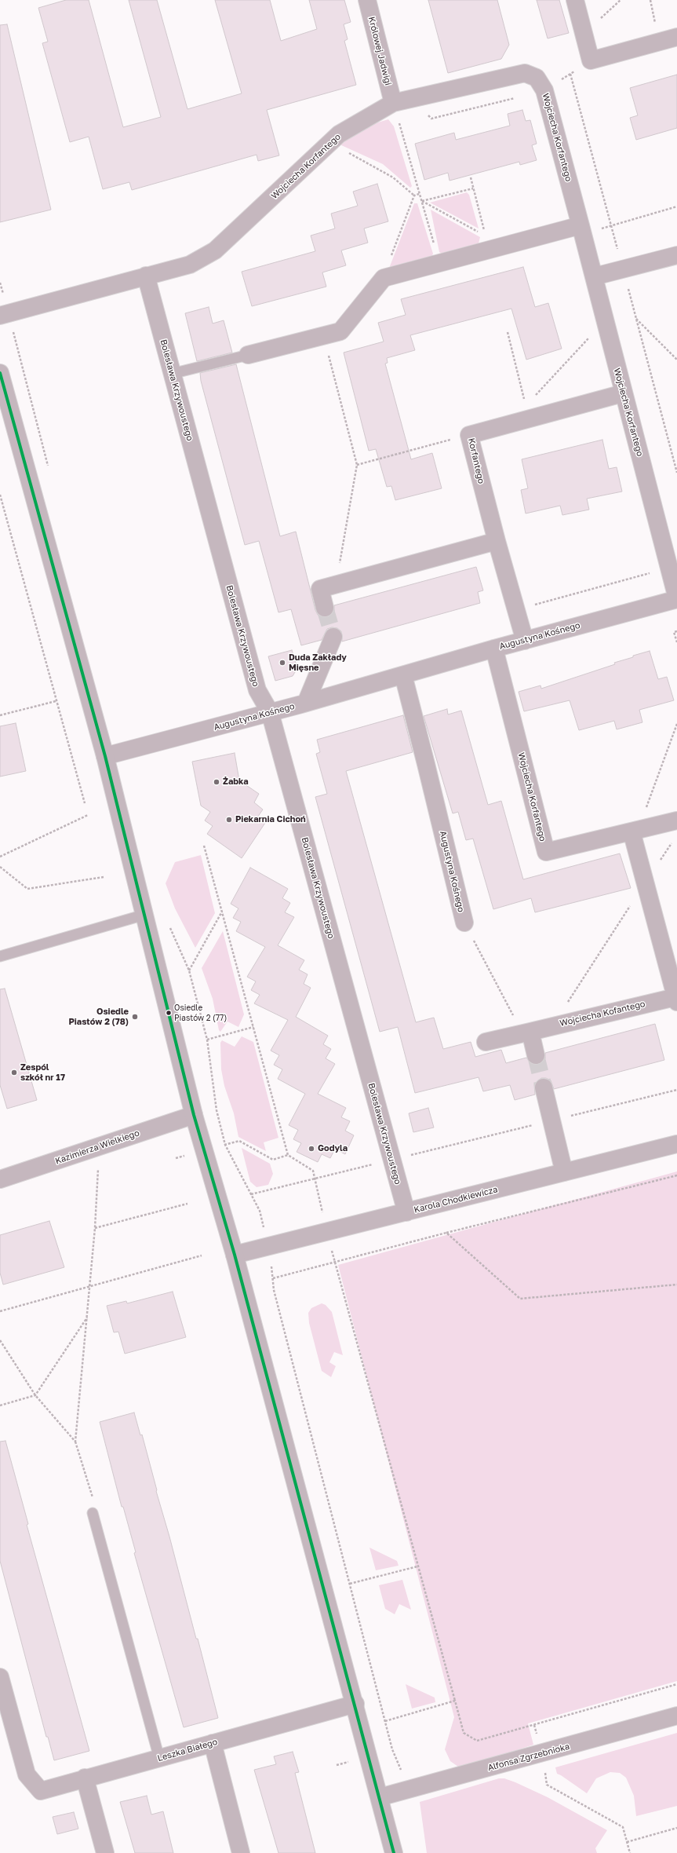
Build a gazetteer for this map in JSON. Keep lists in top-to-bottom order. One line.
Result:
{"streets":{"street":["Królowej Jadwigi","Wojciecha Korfantego","Bolesława Krzywoustego","Korfantego","Augustyna Kośnego","Wojciecha Kofantego","Kazimierza Wielkiego","Karola Chodkiewicza","Leszka Białego","Alfonsa Zgrzebnioka"]},"crossings":[["Królowej Jadwigi","Wojciecha Korfantego"],["Wojciecha Korfantego","Bolesława Krzywoustego"],["Wojciecha Korfantego","Korfantego"],["Wojciecha Korfantego","Augustyna Kośnego"],["Bolesława Krzywoustego","Augustyna Kośnego"],["Bolesława Krzywoustego","Karola Chodkiewicza"],["Korfantego","Augustyna Kośnego"]],"places":["Duda Zakłady Mięsne","Żabka","Piekarnia Cichoń","Osiedle Piastów 2 (77)","Osiedle Piastów 2 (78)","Zespól szkół nr 17","Godyla"]}
